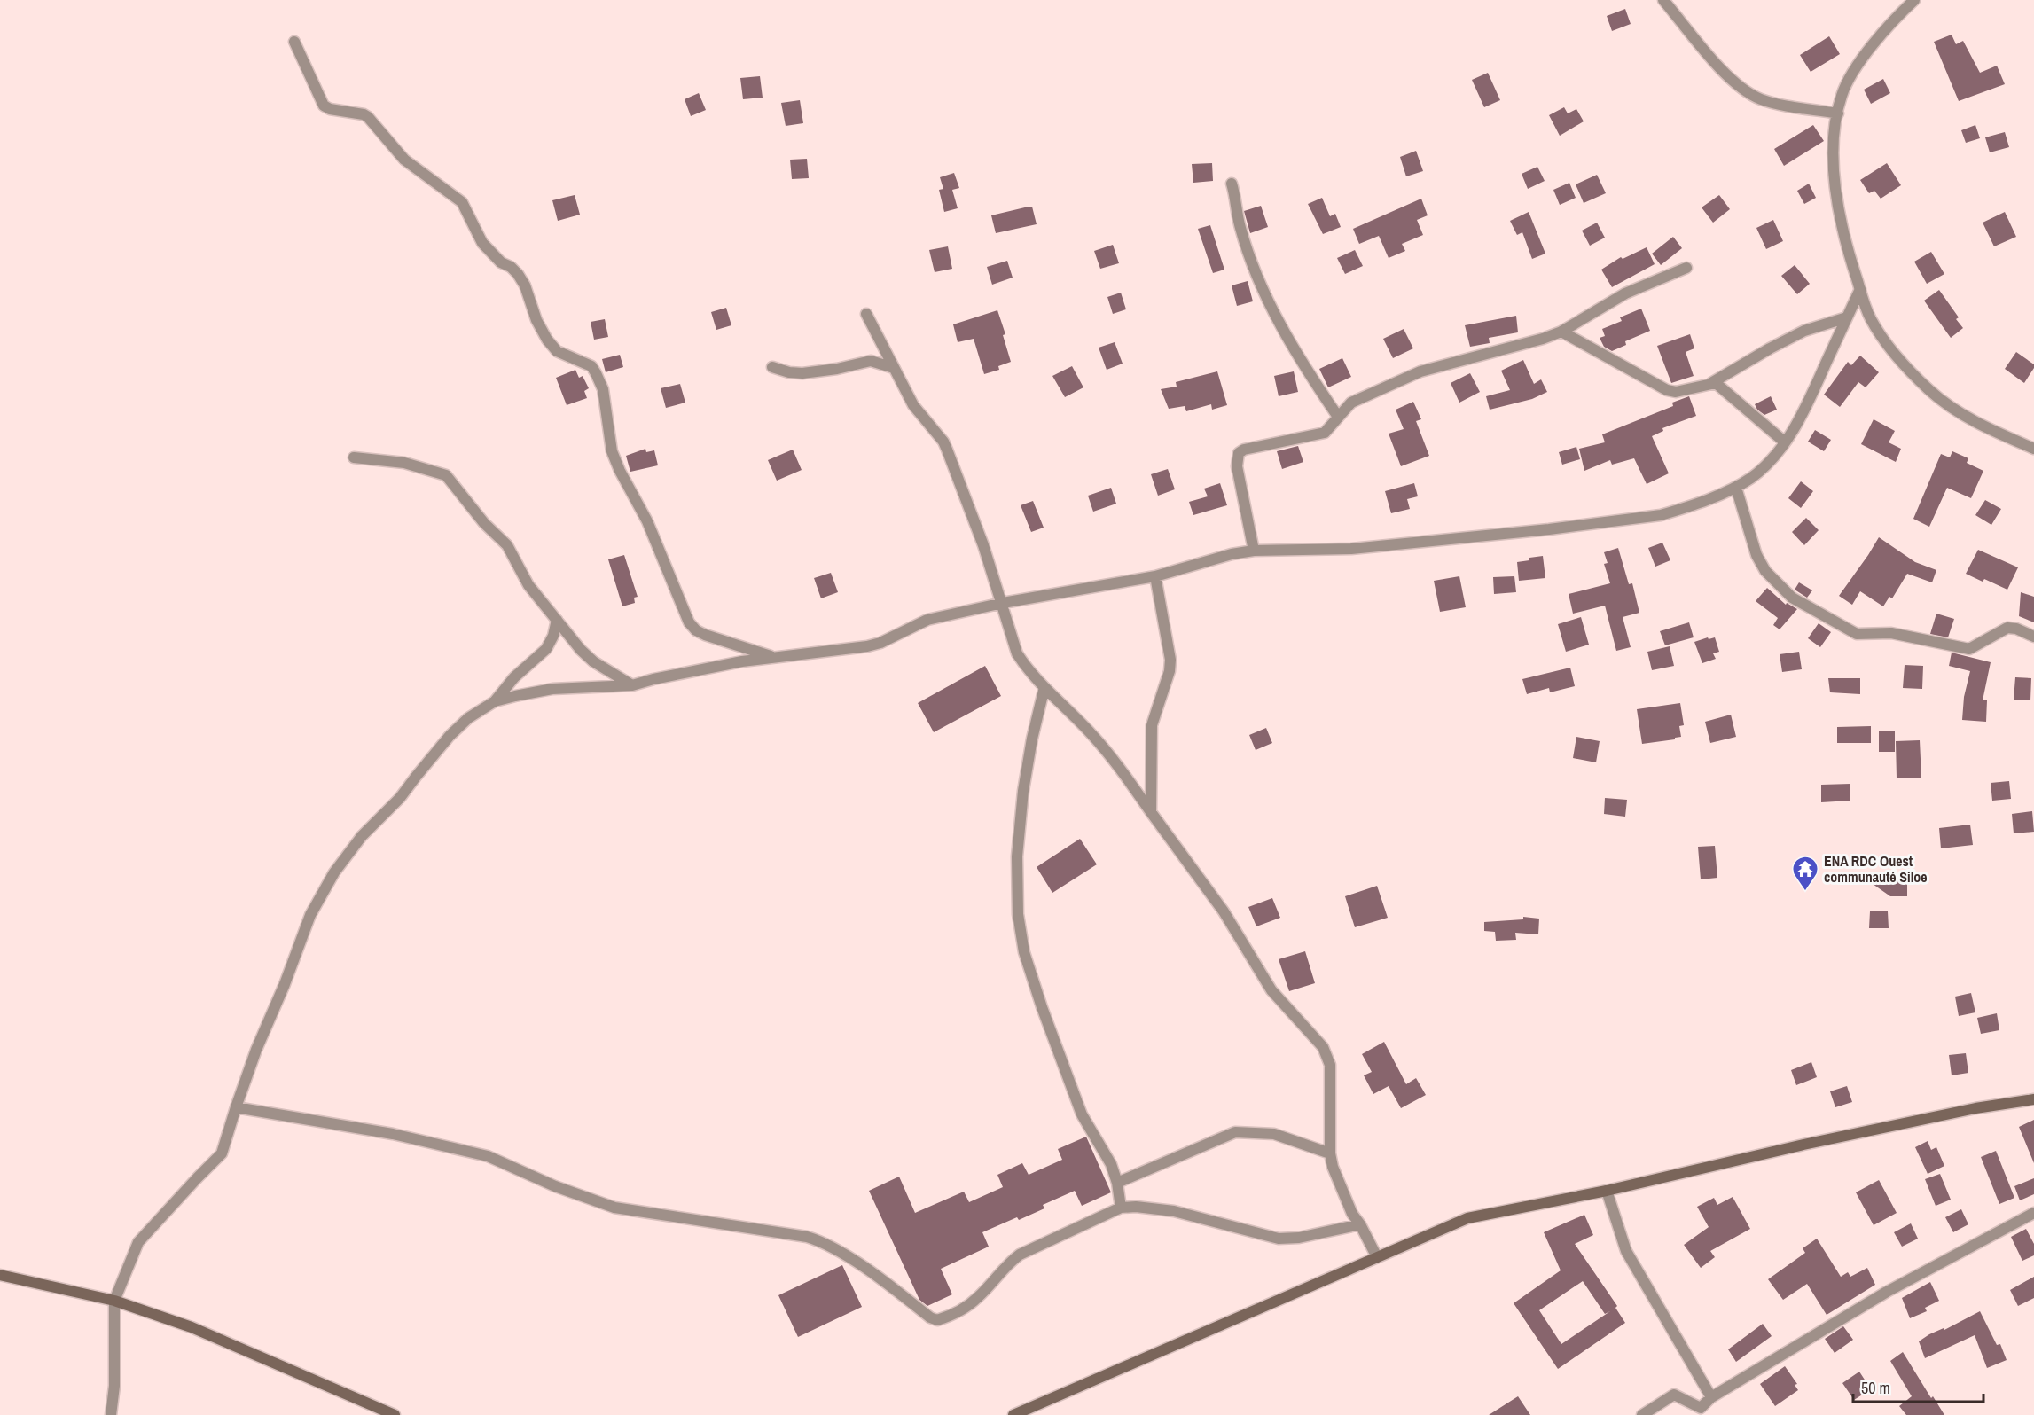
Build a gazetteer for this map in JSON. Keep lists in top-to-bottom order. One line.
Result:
{"places":{"temple":["ENA RDC Ouest communauté Siloe"]},"scale_bar":"50 m"}
